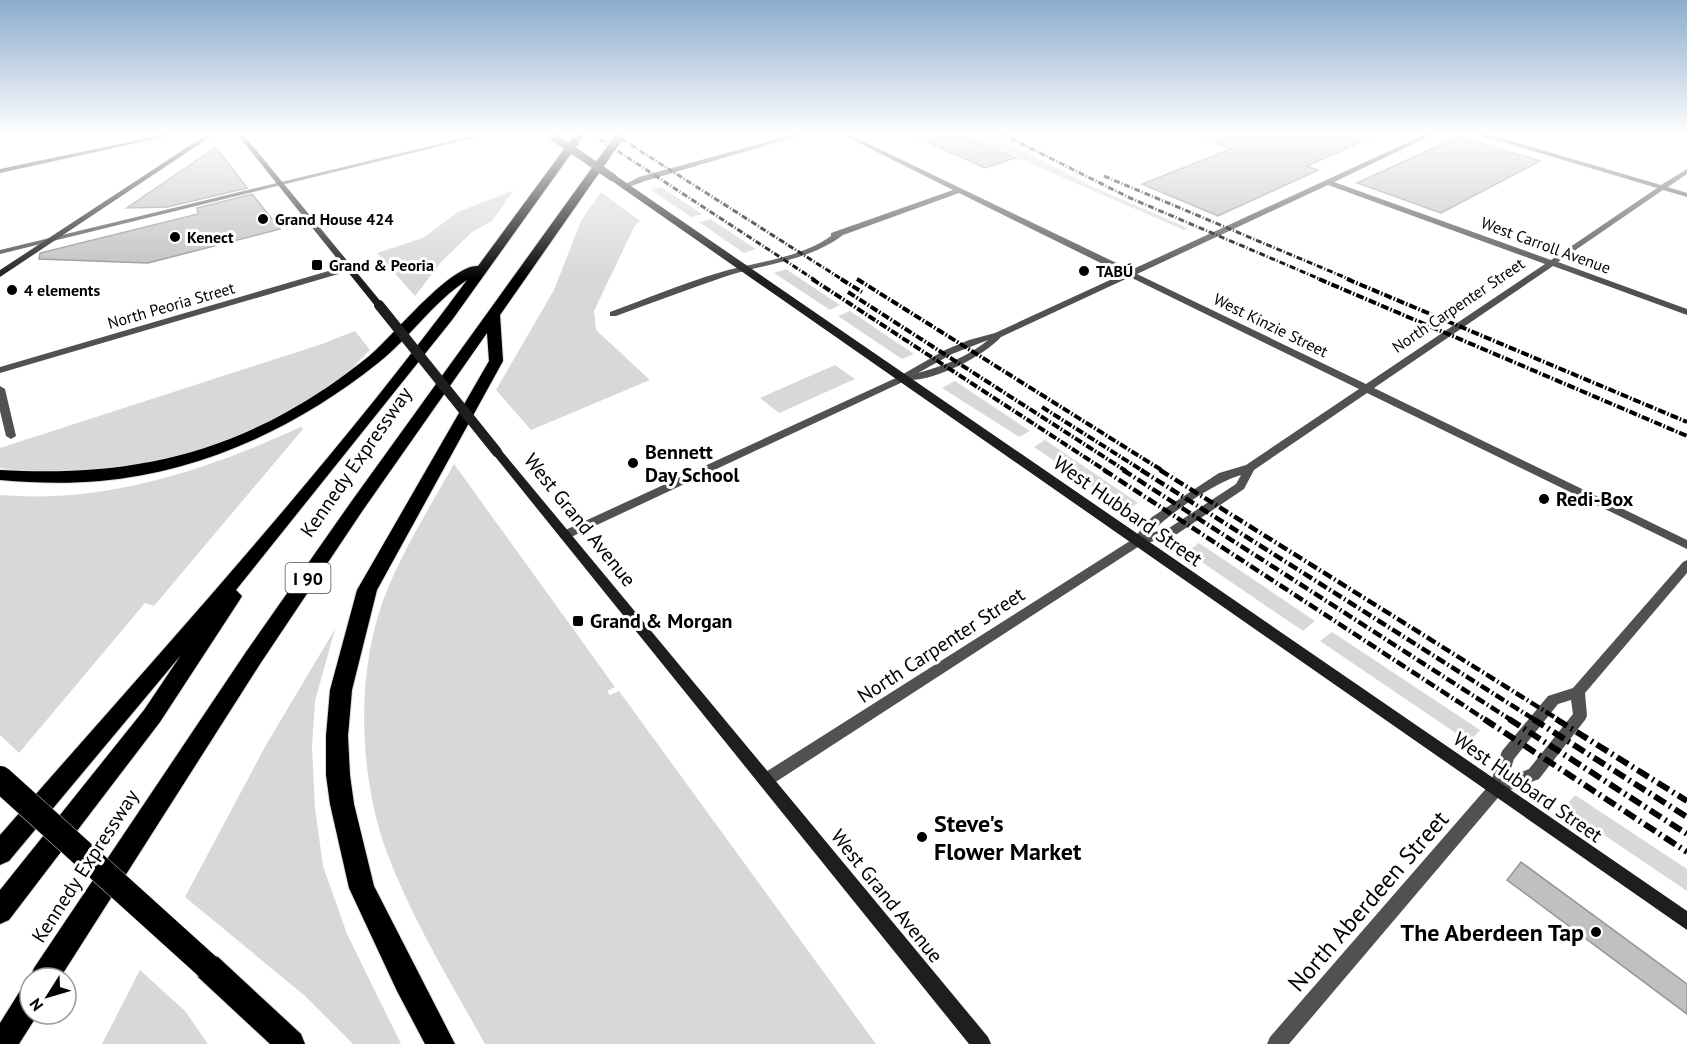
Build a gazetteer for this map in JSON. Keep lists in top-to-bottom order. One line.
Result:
{"streets":{"highway":["Kennedy Expressway","I 90"],"main road":["West Hubbard Street","West Grand Avenue"],"street":["West Carroll Avenue","North Peoria Street","North Carpenter Street","West Kinzie Street","North Aberdeen Street"]},"crossings":[["West Carroll Avenue","North Carpenter Street"],["North Peoria Street","West Grand Avenue"],["North Carpenter Street","West Kinzie Street"],["North Carpenter Street","West Hubbard Street"],["North Carpenter Street","West Grand Avenue"],["Kennedy Expressway","I 90"],["West Hubbard Street","North Aberdeen Street"]],"places":{"other":["Grand House 424","Kenect","TABÚ","4 elements","Bennett Day School","Redi-Box","Steve's Flower Market","The Aberdeen Tap"],"transit":["Grand & Peoria","Grand & Morgan"]},"north":"bottom left"}
